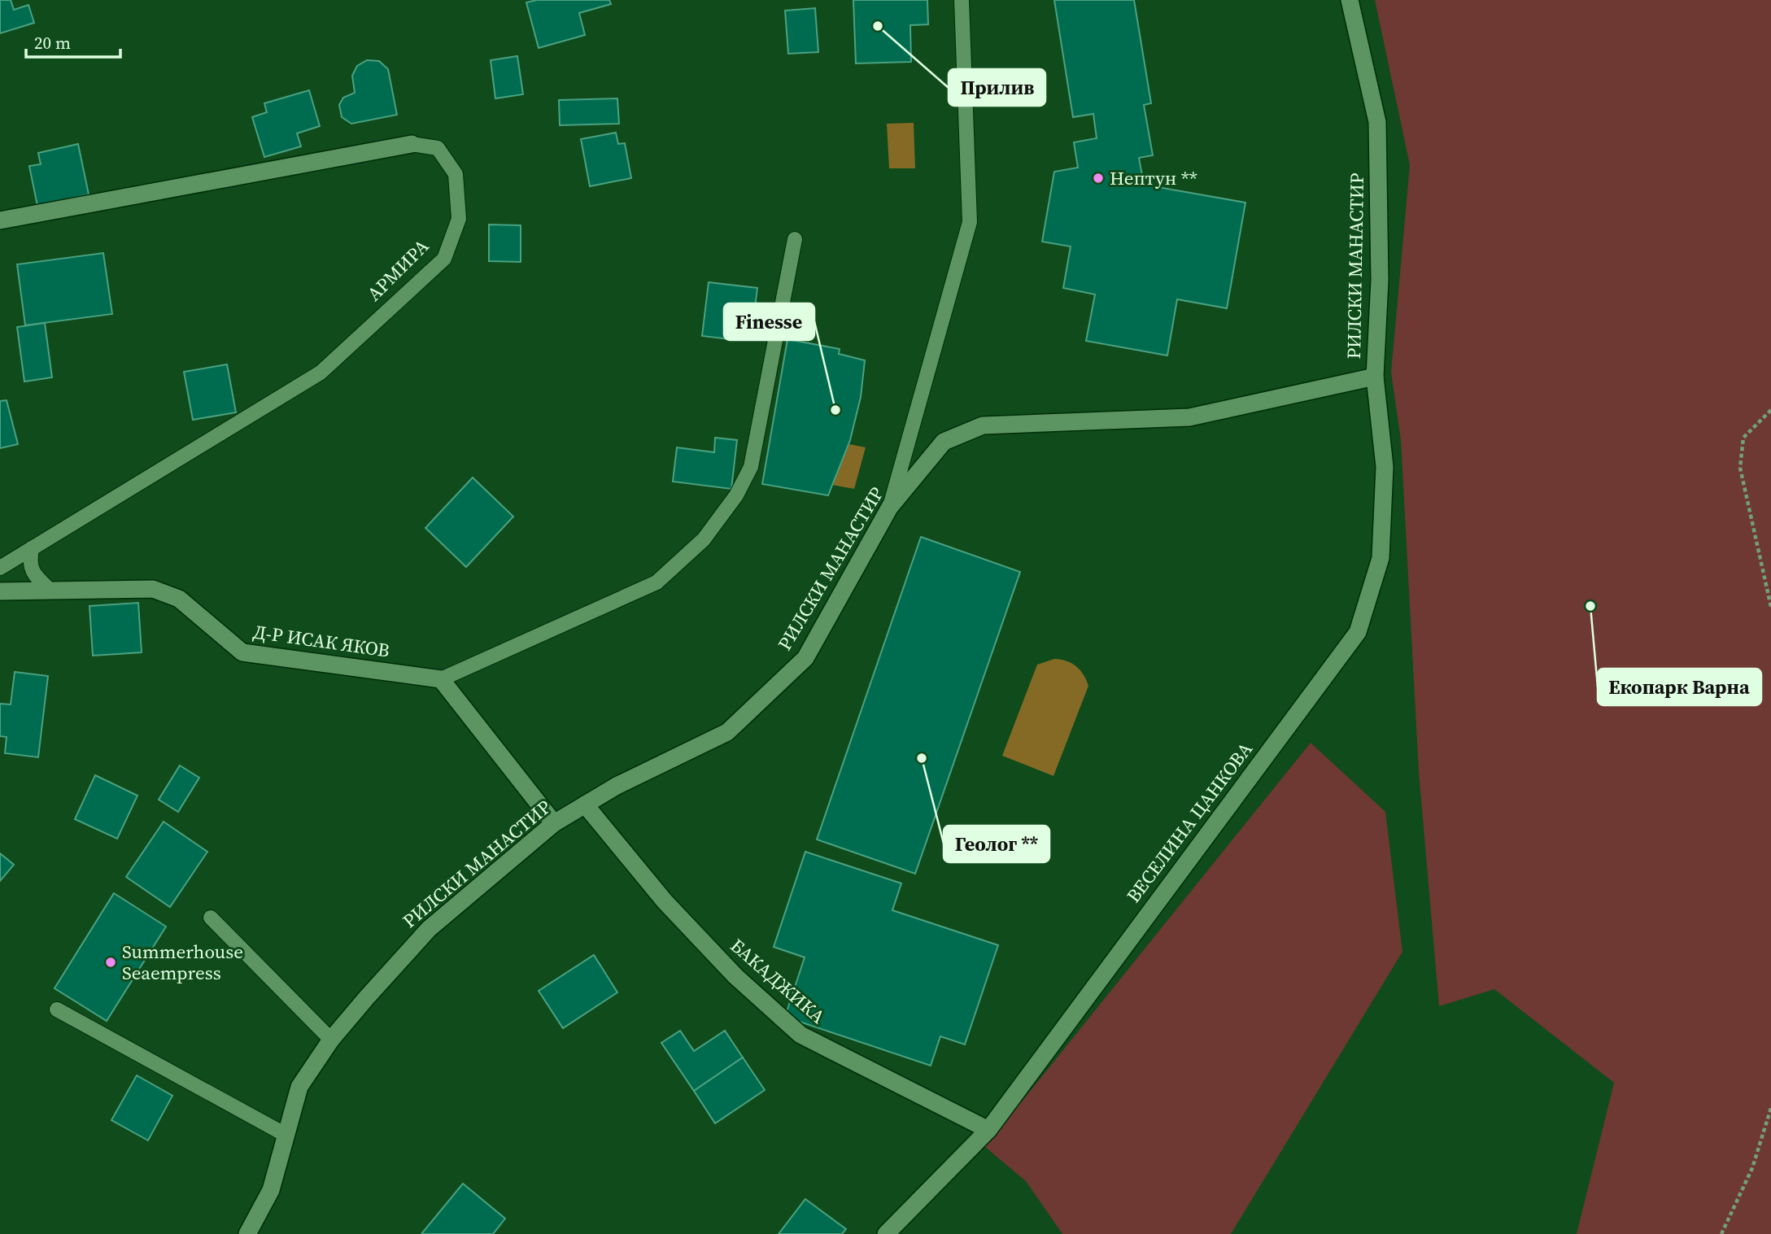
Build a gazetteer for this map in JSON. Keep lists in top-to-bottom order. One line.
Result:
{"streets":{"street":["РИЛСКИ МАНАСТИР","АРМИРА","Д-Р ИСАК ЯКОВ","ВЕСЕЛИНА ЦАНКОВА","БАКАДЖИКА"]},"crossings":[["РИЛСКИ МАНАСТИР","ВЕСЕЛИНА ЦАНКОВА"],["РИЛСКИ МАНАСТИР","БАКАДЖИКА"],["ВЕСЕЛИНА ЦАНКОВА","БАКАДЖИКА"]],"places":["Прилив","Нептун **","Finesse","Екопарк Варна","Геолог **","Summerhouse Seaempress"],"scale_bar":"20 m"}
